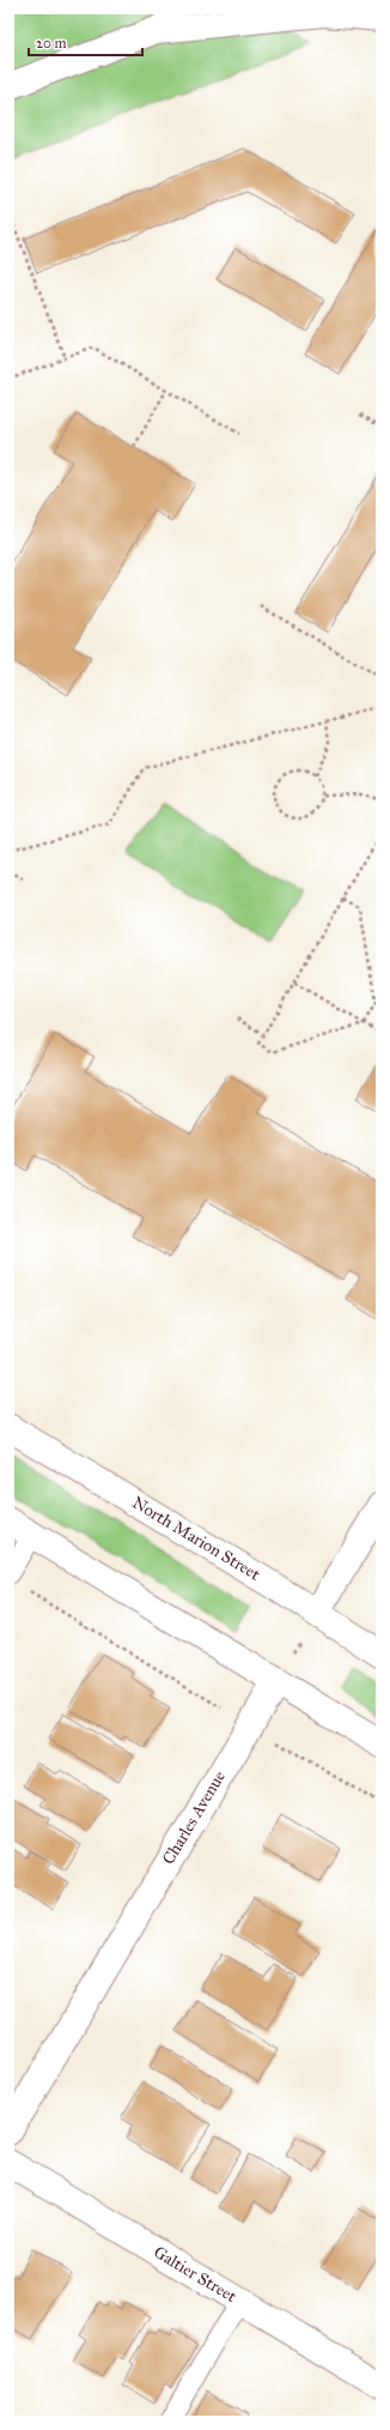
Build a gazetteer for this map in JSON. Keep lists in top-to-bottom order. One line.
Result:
{"streets":{"main road":["North Marion Street","Charles Avenue","Galtier Street"]},"scale_bar":"20 m"}
